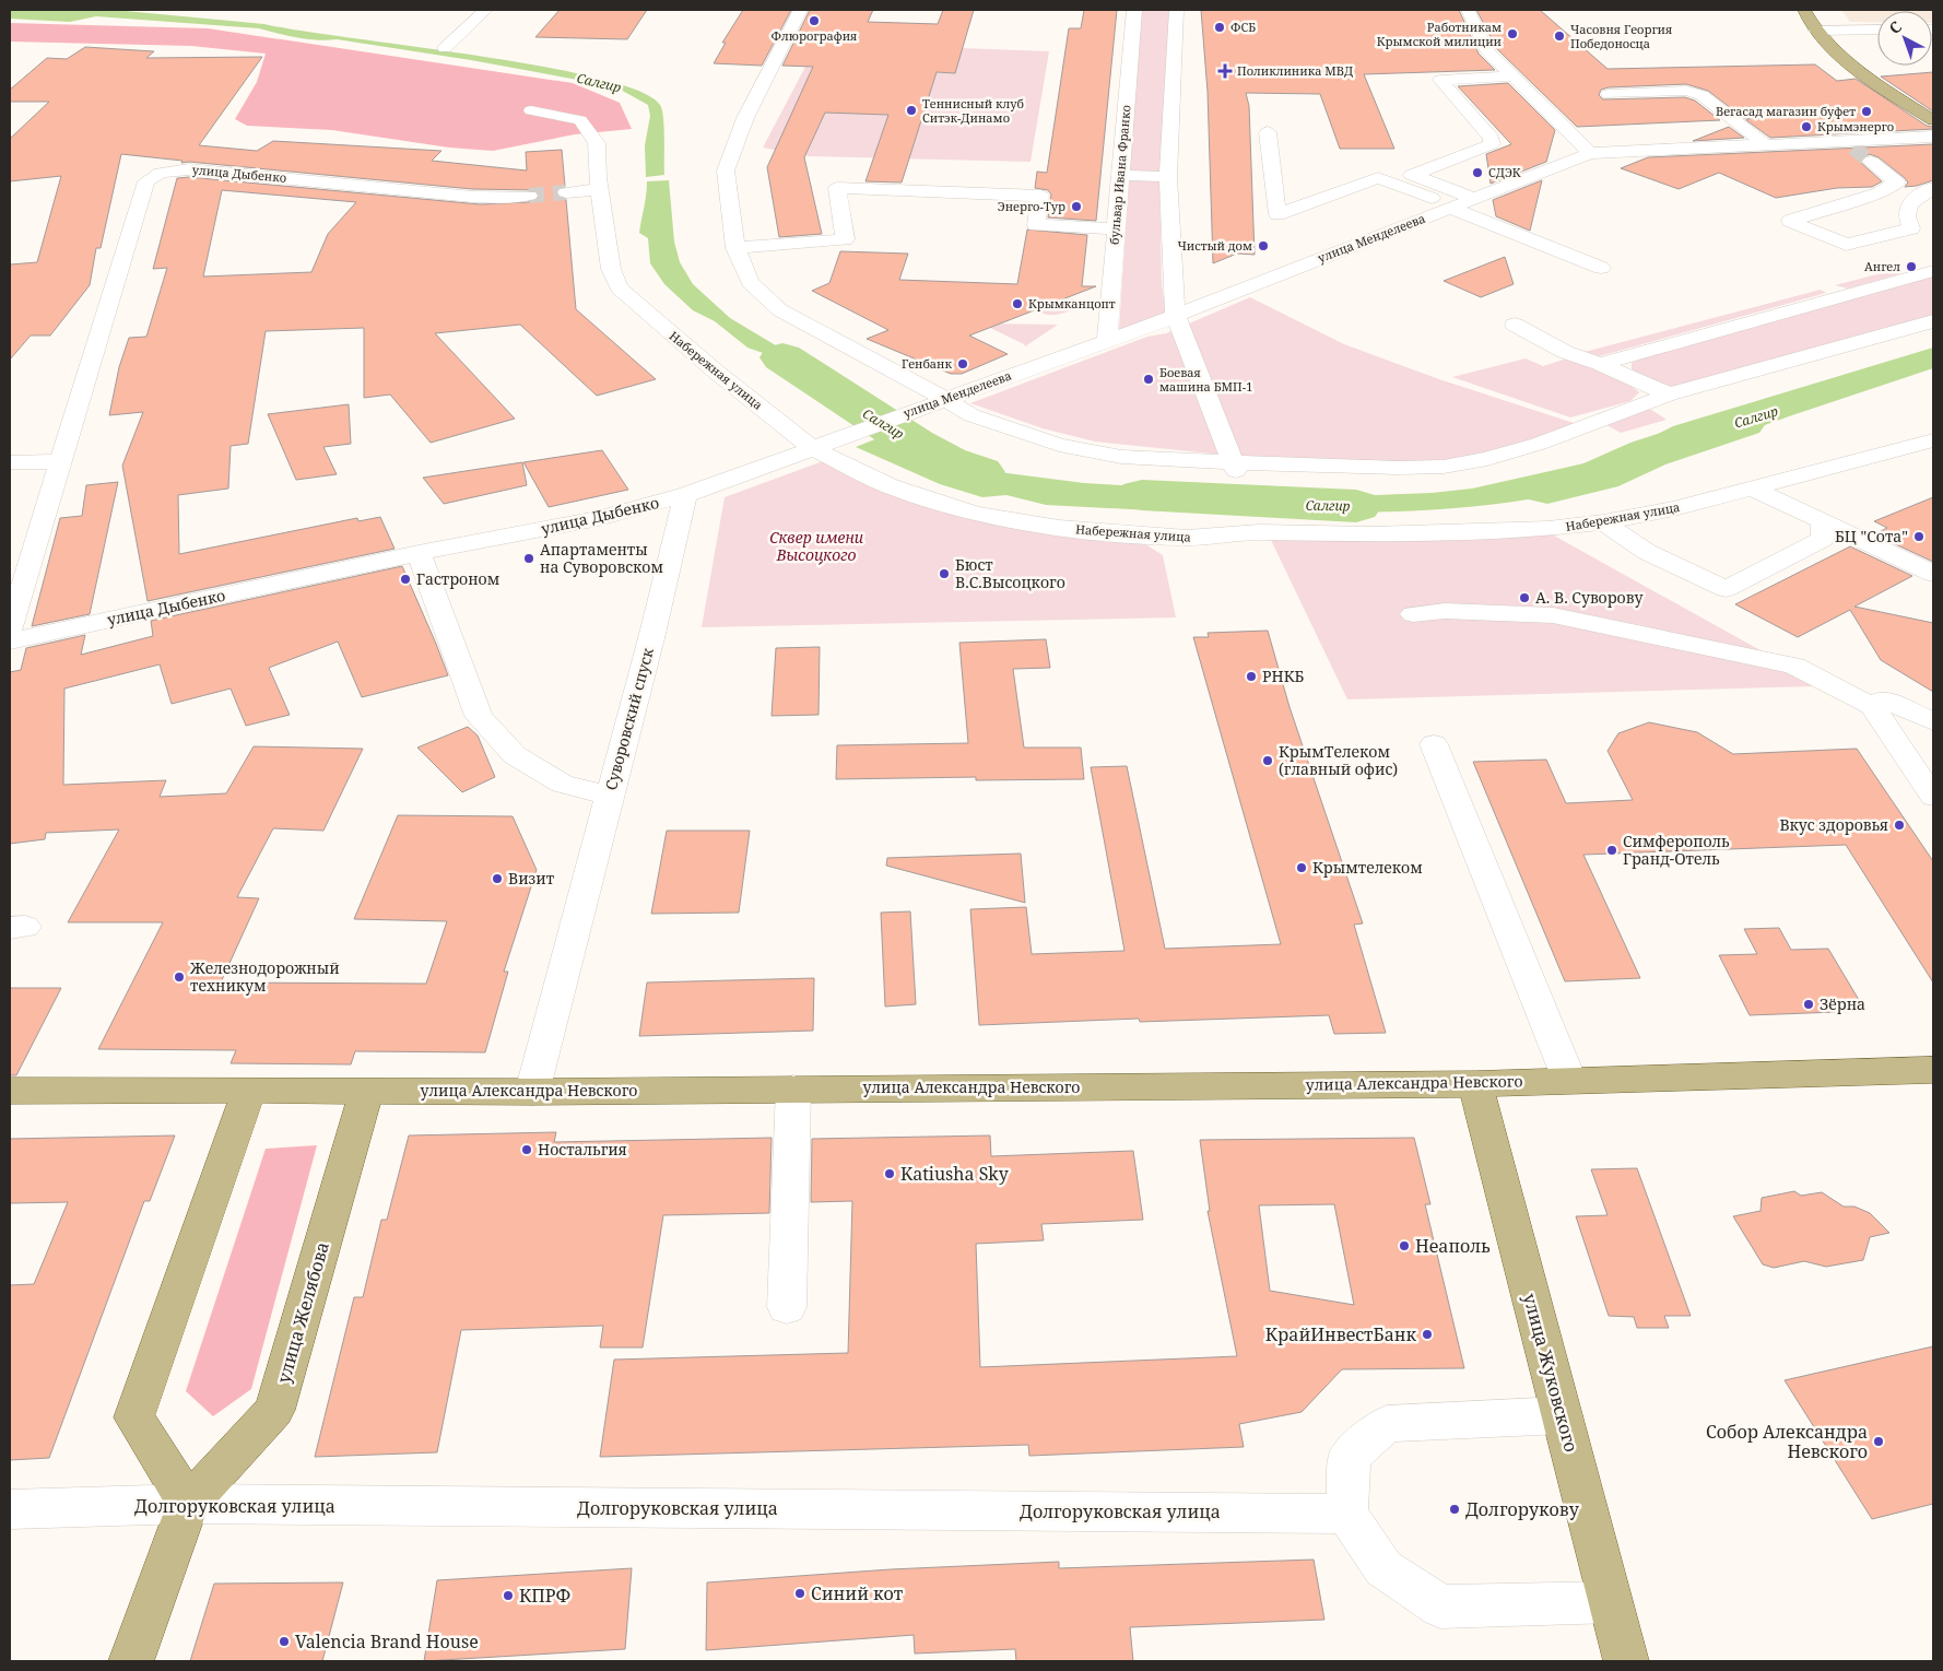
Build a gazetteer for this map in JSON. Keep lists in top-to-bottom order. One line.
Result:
{"streets":{"main road":["улица Александра Невского","улица Желябова","улица Жуковского"],"street":["улица Дыбенко","бульвар Ивана Франко","улица Менделеева","Набережная улица","Суворовский спуск","Долгоруковская улица"]},"crossings":[["улица Дыбенко","Суворовский спуск"],["бульвар Ивана Франко","улица Менделеева"],["улица Менделеева","Набережная улица"],["Суворовский спуск","улица Александра Невского"],["улица Александра Невского","улица Желябова"],["улица Александра Невского","улица Жуковского"],["улица Желябова","Долгоруковская улица"]],"water":["Салгир"],"parks":["Сквер имени Высоцкого"],"places":{"other":["Флюрография","ФСБ","Работникам Крымской милиции","Часовня Георгия Победоносца","Теннисный клуб Ситэк-Динамо","Вегасад магазин буфет","Крымэнерго","СДЭК","Энерго-Тур","Чистый дом","Ангел","Крымканцопт","Генбанк","Боевая машина БМП-1","БЦ \"Сота\"","Апартаменты на Суворовском","Бюст В.С.Высоцкого","Гастроном","А. В. Суворову","РНКБ","КрымТелеком (главный офис)","Вкус здоровья","Симферополь Гранд-Отель","Крымтелеком","Визит","Железнодорожный техникум","Зёрна","Ностальгия","Katiusha Sky","Неаполь","КрайИнвестБанк","Собор Александра Невского","Долгорукову","Синий кот","КПРФ","Valencia Brand House"],"health":["Поликлиника МВД"]},"north":"top left"}
